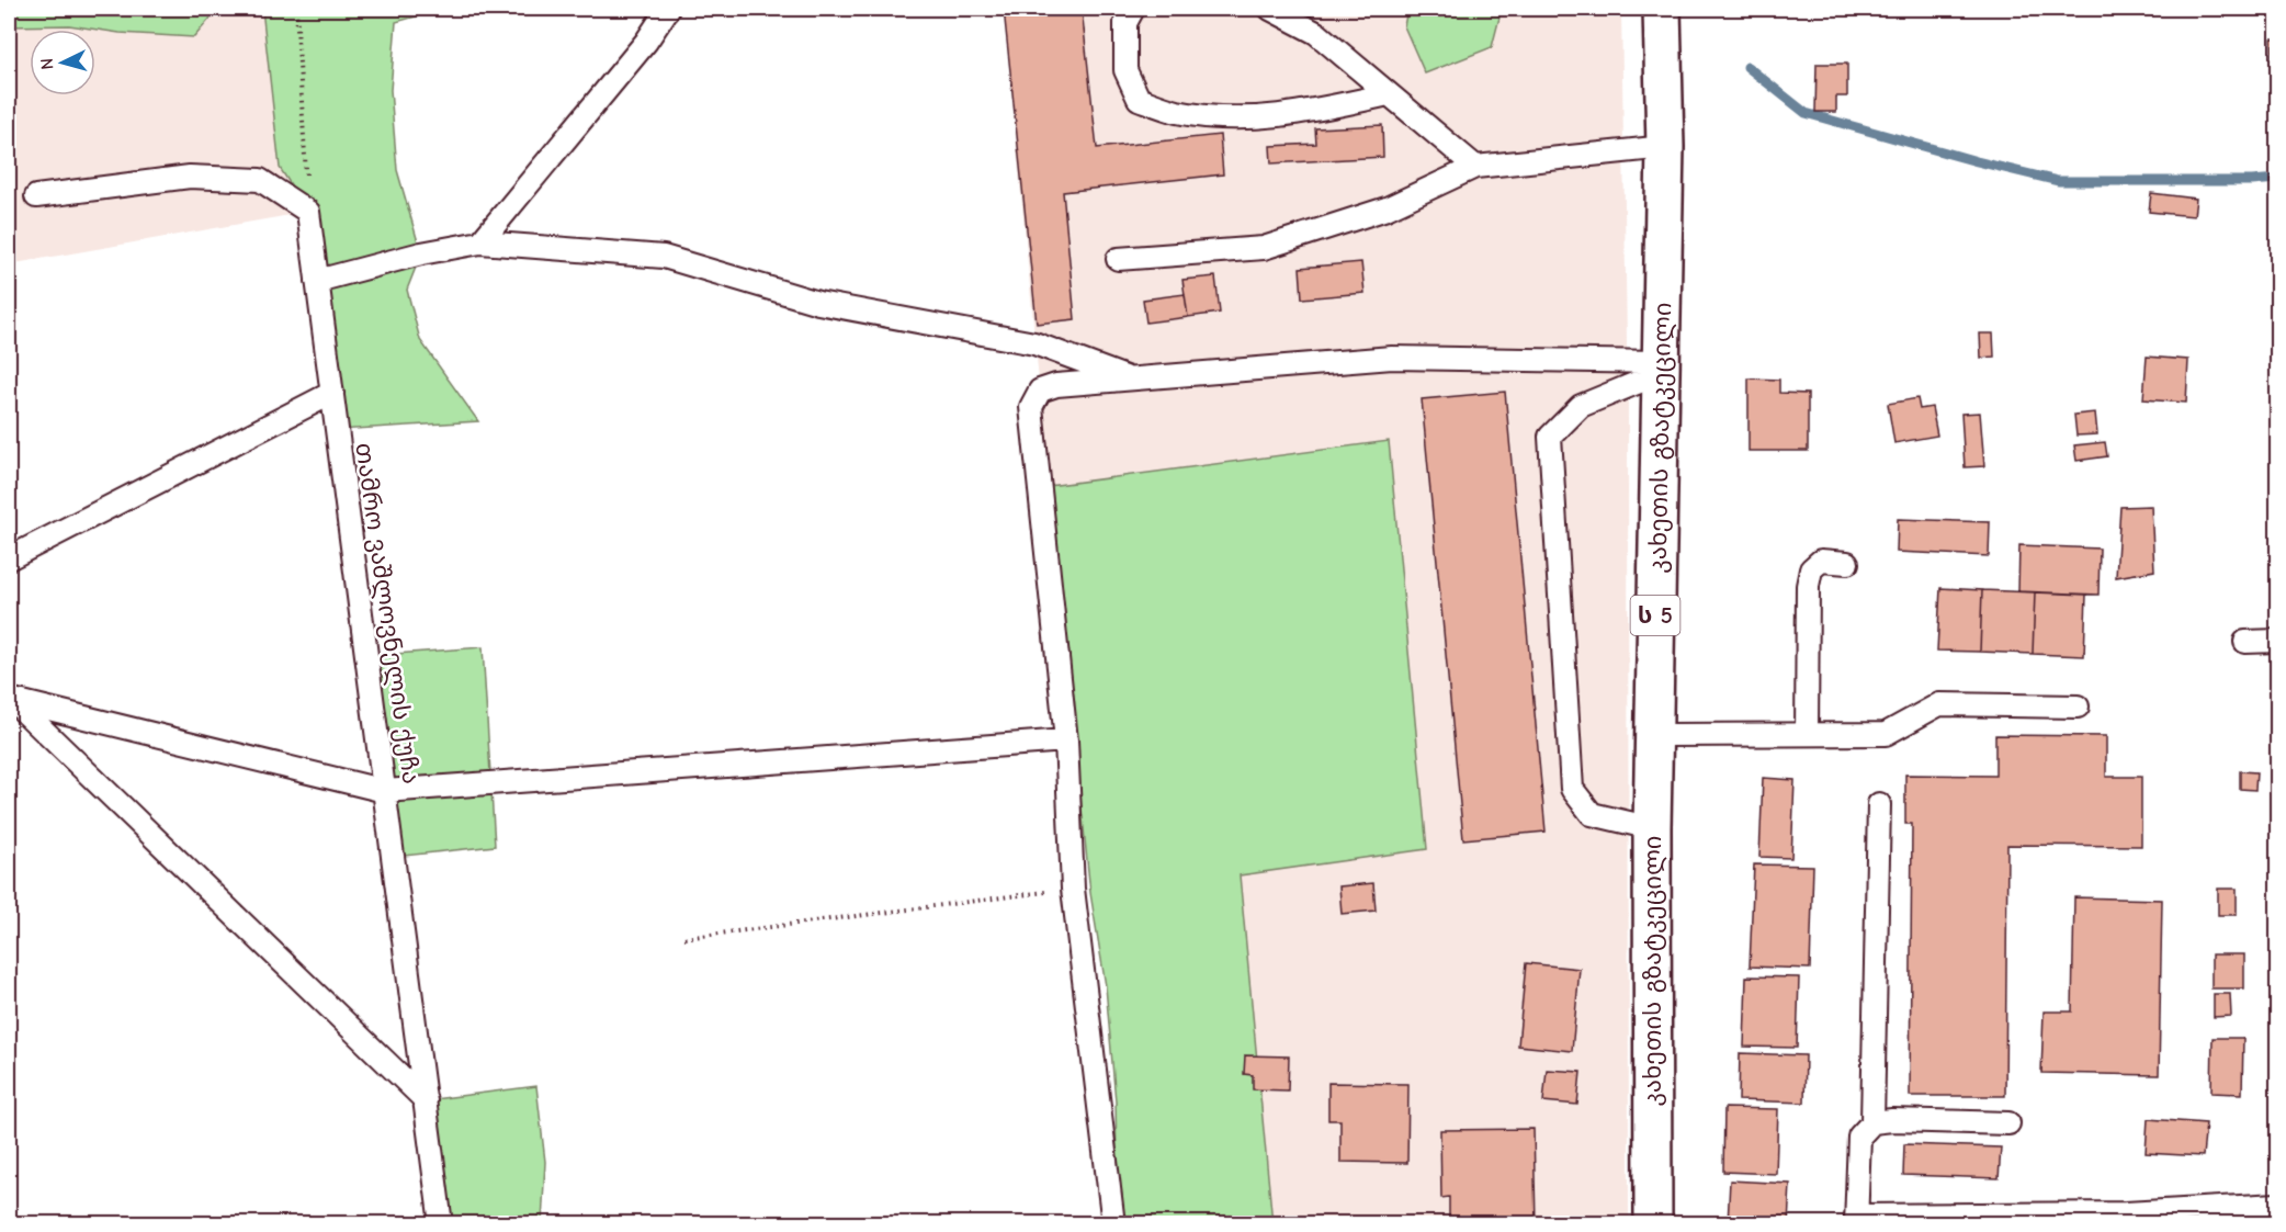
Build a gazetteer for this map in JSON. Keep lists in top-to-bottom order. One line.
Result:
{"streets":{"highway":["კახეთის გზატკეცილი","ს 5"],"lane":["თამრო ვაშლოვნელის ქუჩა"]},"north":"left"}
